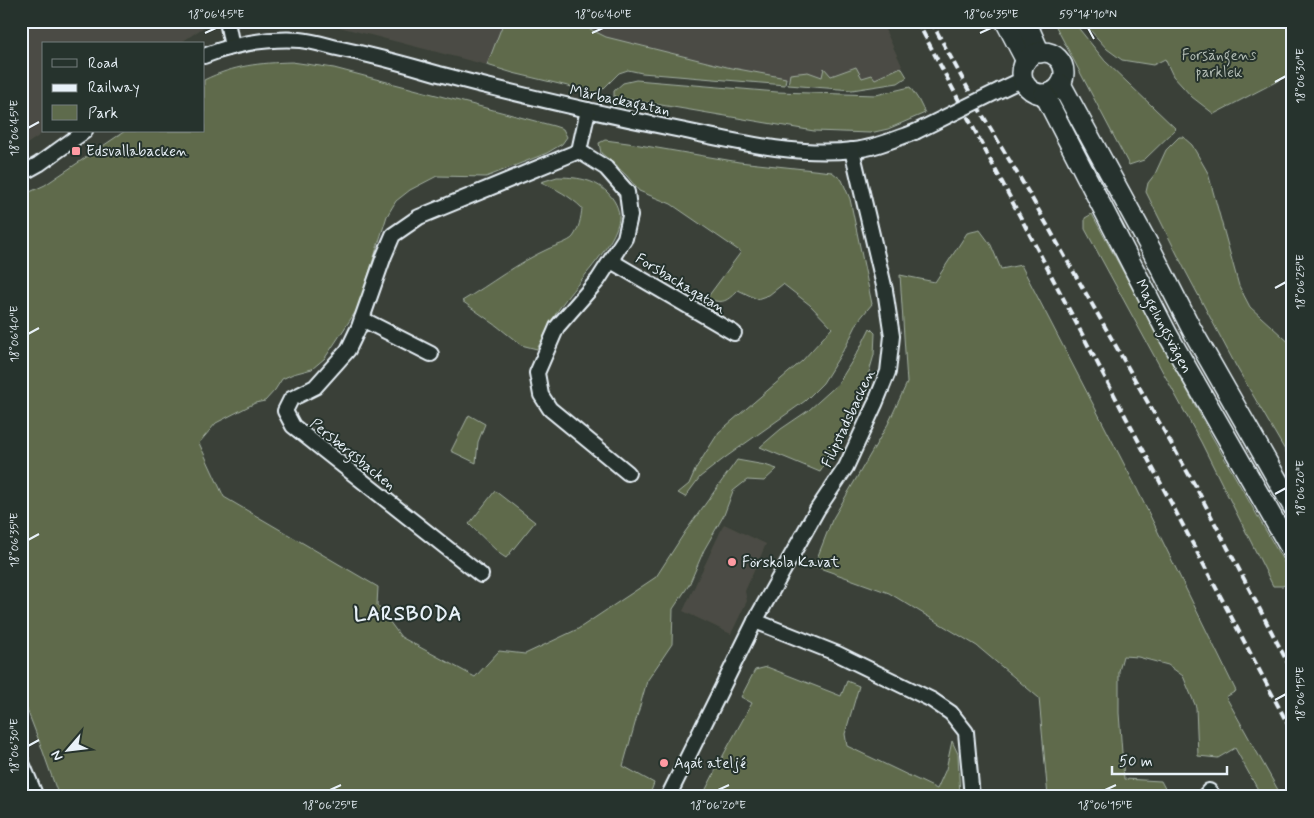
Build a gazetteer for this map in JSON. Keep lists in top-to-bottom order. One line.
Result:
{"streets":{"main road":["Magelungsvägen"],"street":["Mårbackagatan","Forsbackagatan","Filipstadsbacken","Persbergsbacken"]},"crossings":[["Mårbackagatan","Magelungsvägen"],["Mårbackagatan","Filipstadsbacken"],["Forsbackagatan","Persbergsbacken"]],"districts":["LARSBODA"],"parks":["Forsängens parklek"],"places":{"transit":["Edsvallabacken"],"other":["Förskola Kavat","Agat ateljé"]},"legend":["Road","Railway","Park"],"scale_bar":"50 m","north":"bottom left","coordinates":["18°06'45\"E","18°06'40\"E","18°06'35\"E","59°14'10\"N","18°06'30\"E","18°06'25\"E","18°06'20\"E","18°06'15\"E"]}
